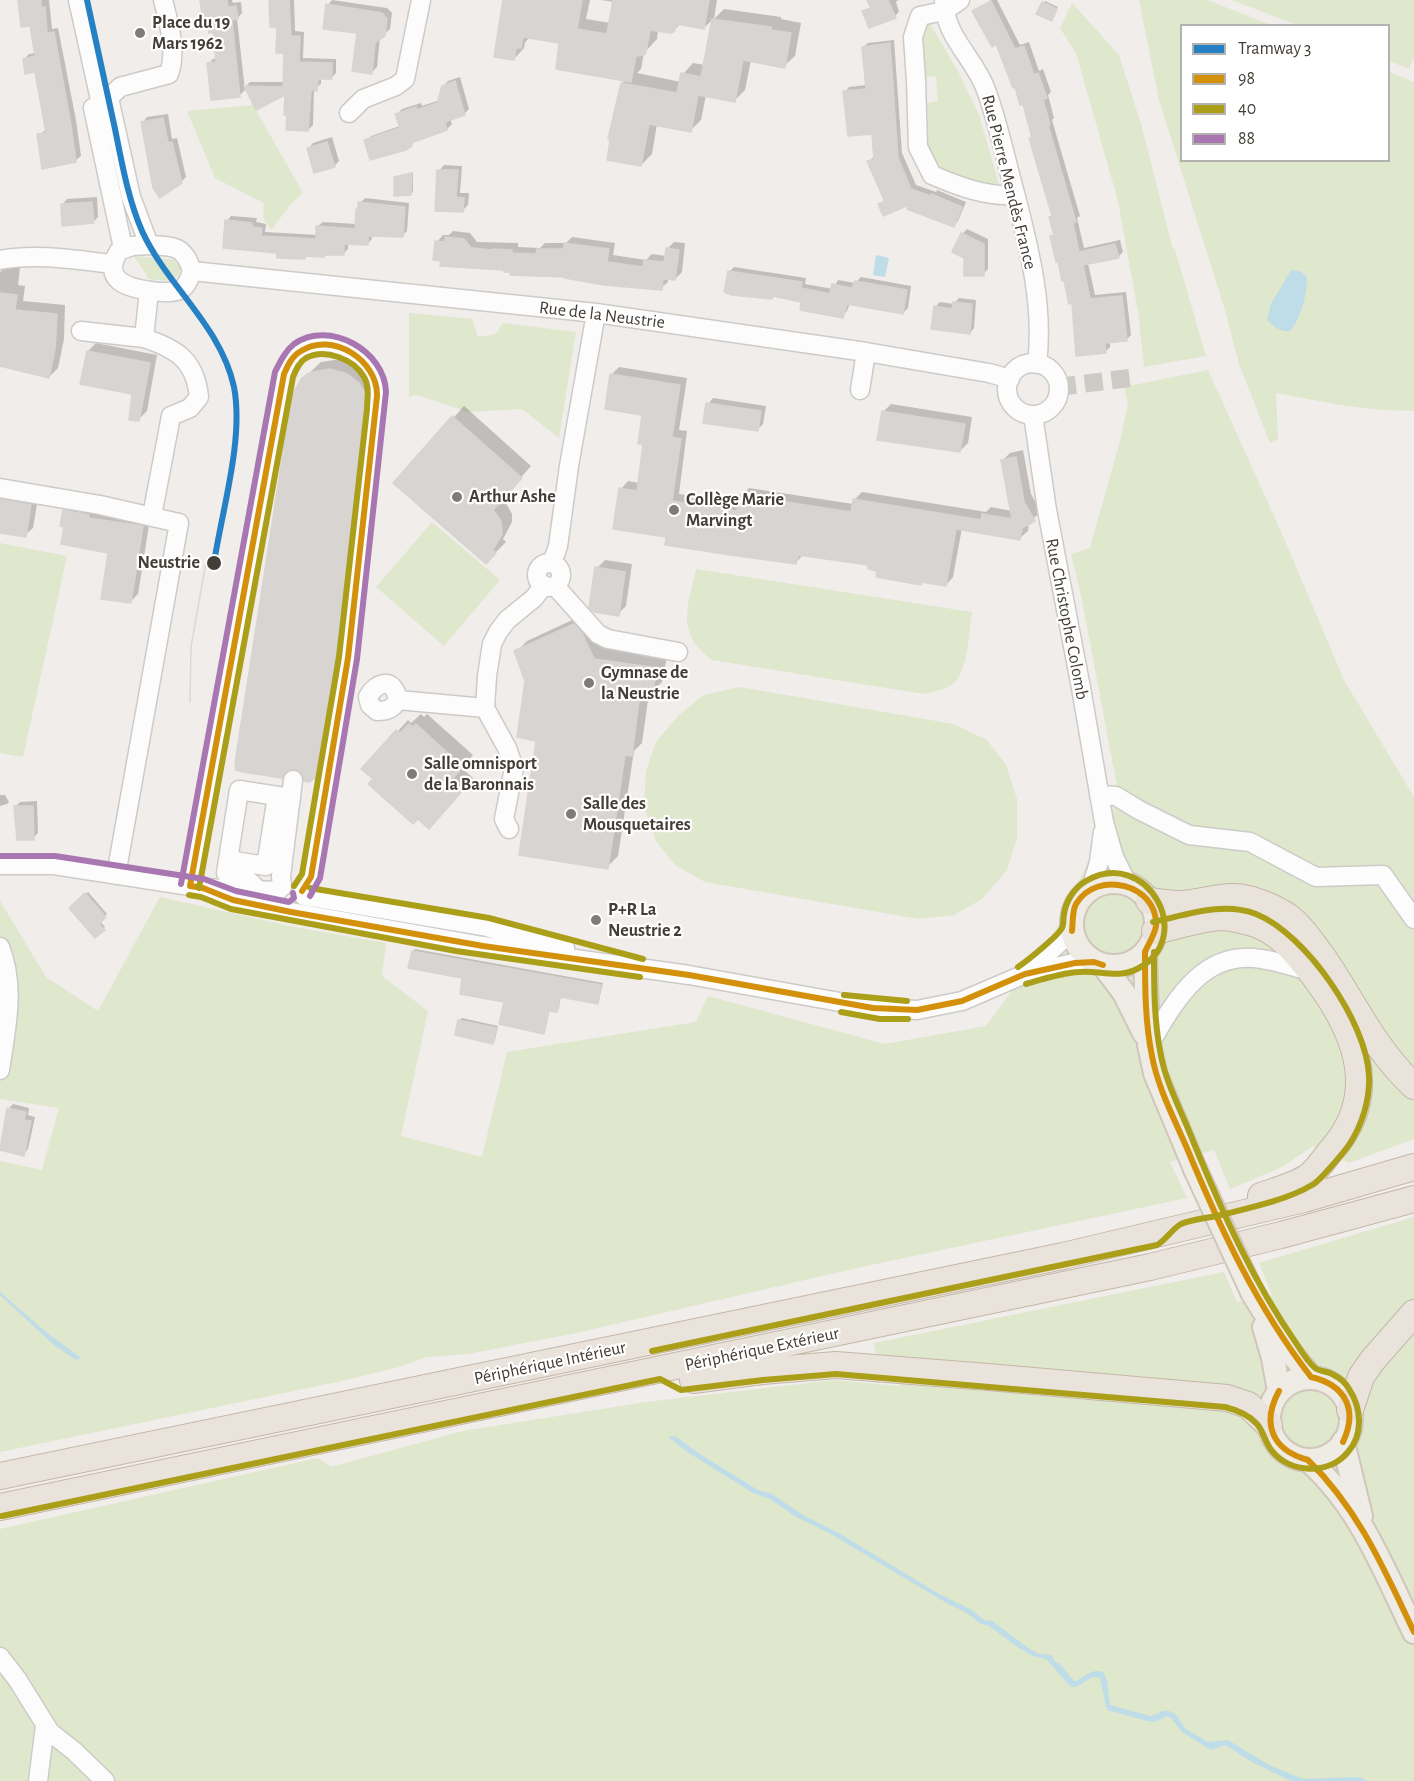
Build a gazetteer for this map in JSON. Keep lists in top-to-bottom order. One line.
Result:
{"streets":{"highway":["Périphérique Extérieur","Périphérique Intérieur"],"street":["Rue Pierre Mendès France","Rue de la Neustrie","Rue Christophe Colomb"]},"crossings":[["Rue Pierre Mendès France","Rue de la Neustrie"],["Rue Pierre Mendès France","Rue Christophe Colomb"],["Rue de la Neustrie","Rue Christophe Colomb"]],"places":["Place du 19 Mars 1962","Arthur Ashe","Collège Marie Marvingt","Neustrie","Gymnase de la Neustrie","Salle omnisport de la Baronnais","Salle des Mousquetaires","P+R La Neustrie 2"],"lines":["tram line 3","transit line 88","transit line 98","transit line 40"],"legend":["Tramway 3","98","40","88"]}
